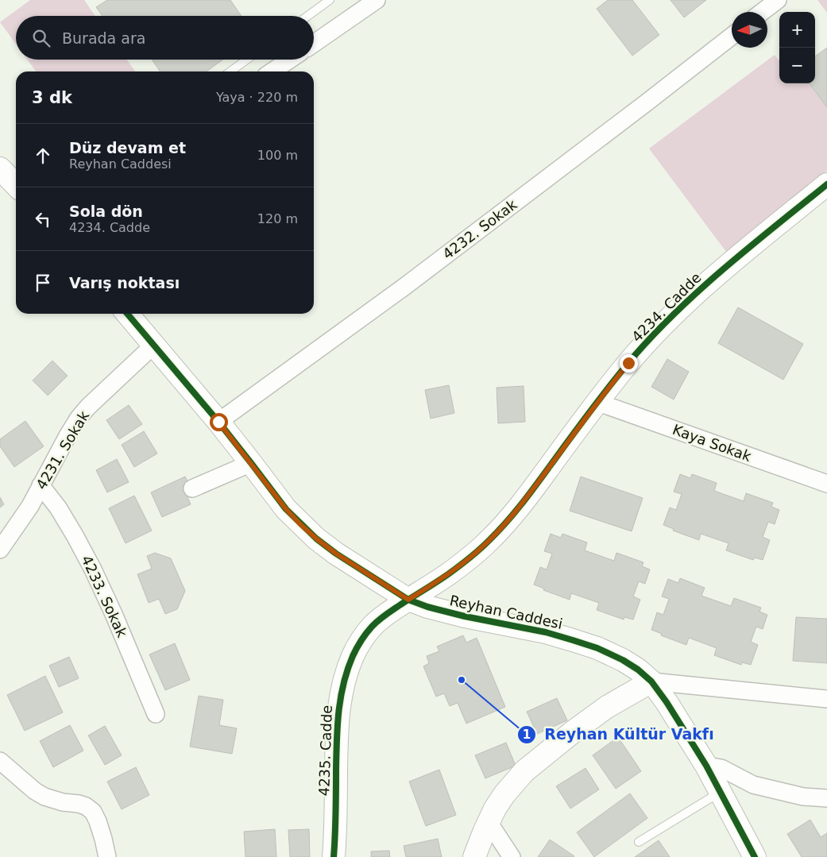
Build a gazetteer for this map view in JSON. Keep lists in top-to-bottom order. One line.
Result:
{"streets":{"street":["4232. Sokak","4234. Cadde","Kaya Sokak","4231. Sokak","4233. Sokak","Reyhan Caddesi","4235. Cadde"]},"crossings":[["4232. Sokak","Reyhan Caddesi"],["4234. Cadde","Kaya Sokak"],["4234. Cadde","Reyhan Caddesi"],["4234. Cadde","4235. Cadde"],["4231. Sokak","4233. Sokak"],["4231. Sokak","Reyhan Caddesi"],["Reyhan Caddesi","4235. Cadde"]],"places":["Reyhan Kültür Vakfı"],"north":"left","page":{"map_buttons":["+","−"],"search":"Burada ara","heading":["3 dk","Yaya · 220 m"],"list":[["Düz devam et","Reyhan Caddesi","100 m"],["Sola dön","4234. Cadde","120 m"],"Varış noktası"]}}
